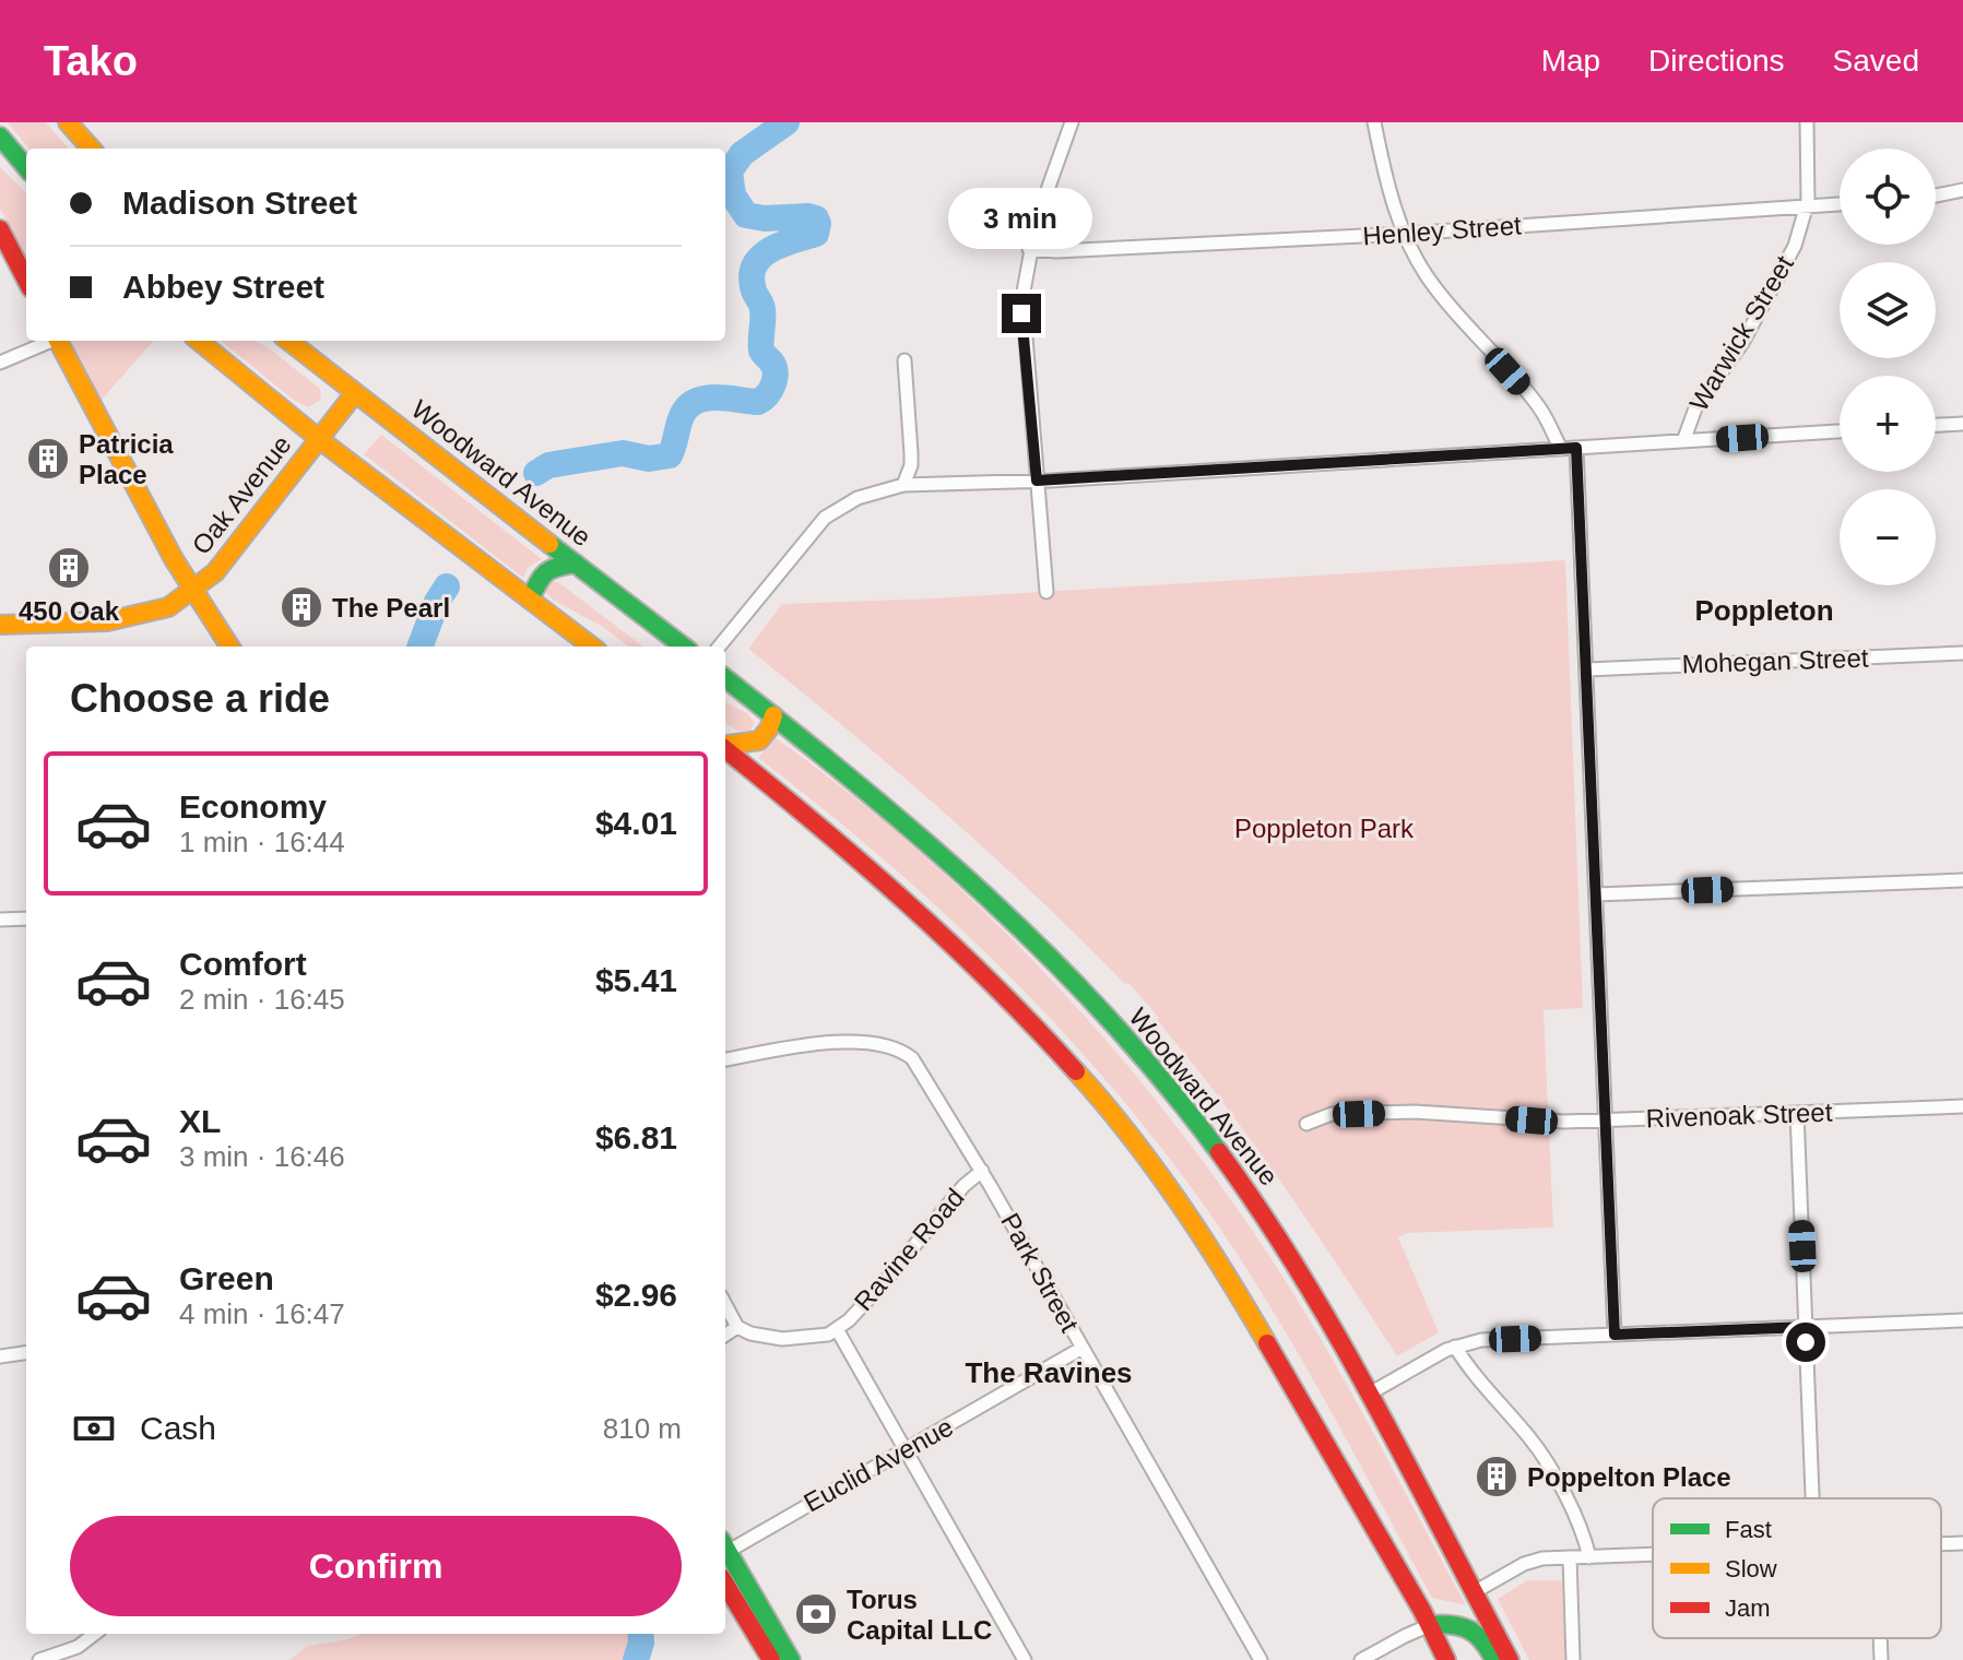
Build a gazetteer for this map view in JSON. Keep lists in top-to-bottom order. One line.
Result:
{"streets":{"main road":["Woodward Avenue","Oak Avenue"],"street":["Henley Street","Warwick Street","Mohegan Street","Rivenoak Street","Ravine Road","Park Street","Euclid Avenue"]},"crossings":[["Henley Street","Warwick Street"],["Woodward Avenue","Oak Avenue"],["Ravine Road","Park Street"],["Park Street","Euclid Avenue"]],"districts":["Poppleton","The Ravines"],"parks":["Poppleton Park"],"places":{"building":["Patricia Place","450 Oak","The Pearl","Poppelton Place"],"bank":["Torus Capital LLC"]},"legend":["Fast","Slow","Jam"],"page":{"header":"Tako","nav":["Map","Directions","Saved"],"map_buttons":["+","−"],"banner":["Madison Street","Abbey Street"],"bubble":"3 min","heading":"Choose a ride","list":[{"name":"Economy","note":"1 min · 16:44","value":"$4.01"},{"name":"Comfort","note":"2 min · 16:45","value":"$5.41"},{"name":"XL","note":"3 min · 16:46","value":"$6.81"},{"name":"Green","note":"4 min · 16:47","value":"$2.96"}],"pay":["Cash","810 m"],"buttons":"Confirm"}}
